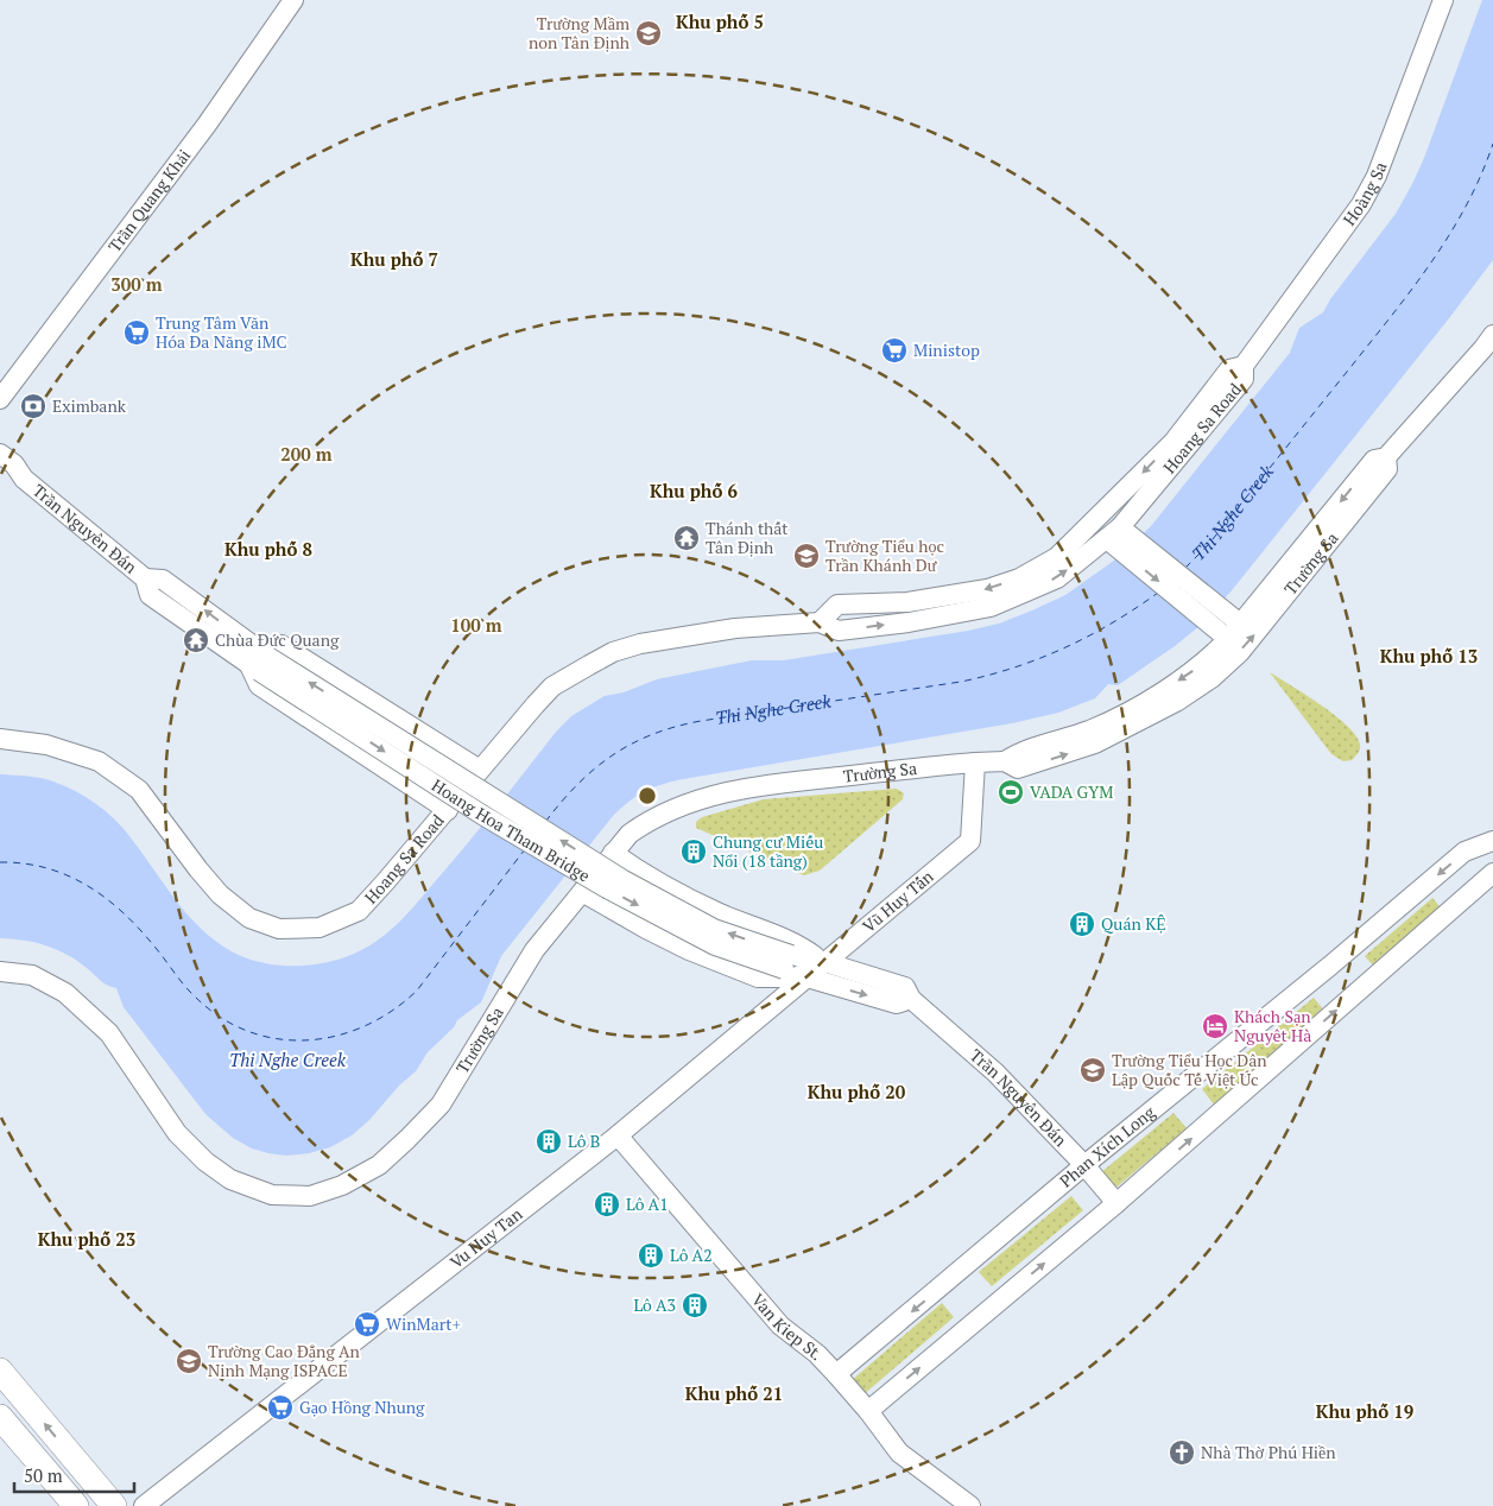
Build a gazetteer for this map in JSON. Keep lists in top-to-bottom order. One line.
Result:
{"streets":{"street":["Hoàng Sa","Trần Quang Khải","Hoang Sa Road","Trần Nguyên Đán","Trường Sa","Hoang Hoa Tham Bridge","Vũ Huy Tấn","Phan Xích Long","Vu Huy Tan","Van Kiep St."]},"crossings":[["Hoàng Sa","Hoang Sa Road"],["Trần Nguyên Đán","Hoang Hoa Tham Bridge"],["Trần Nguyên Đán","Vũ Huy Tấn"],["Trần Nguyên Đán","Phan Xích Long"],["Trần Nguyên Đán","Vu Huy Tan"],["Trường Sa","Vũ Huy Tấn"],["Vũ Huy Tấn","Vu Huy Tan"],["Phan Xích Long","Van Kiep St."],["Vu Huy Tan","Van Kiep St."]],"districts":["Khu phố 5","Khu phố 7","Khu phố 6","Khu phố 8","Khu phố 13","Khu phố 20","Khu phố 23","Khu phố 21","Khu phố 19"],"water":["Thi Nghe Creek"],"places":{"school or university":["Trường Mầm non Tân Định","Trường Tiểu học Trần Khánh Dư","Trường Tiểu Học Dân Lập Quốc Tế Việt Úc","Trường Cao Đẳng An Ninh Mạng ISPACE"],"supermarket":["Trung Tâm Văn Hóa Đa Năng iMC","Ministop","WinMart+","Gạo Hồng Nhung"],"bank":["Eximbank"],"temple":["Thánh thất Tân Định","Chùa Đức Quang"],"sports":["VADA GYM"],"building":["Chung cư Miếu Nổi (18 tầng)","Quán KỆ","Lô B","Lô A1","Lô A2","Lô A3"],"hotel":["Khách Sạn Nguyêt Hà"],"church":["Nhà Thờ Phú Hiền"]},"scale_bar":"50 m","rings":["300 m","200 m","100 m"]}
